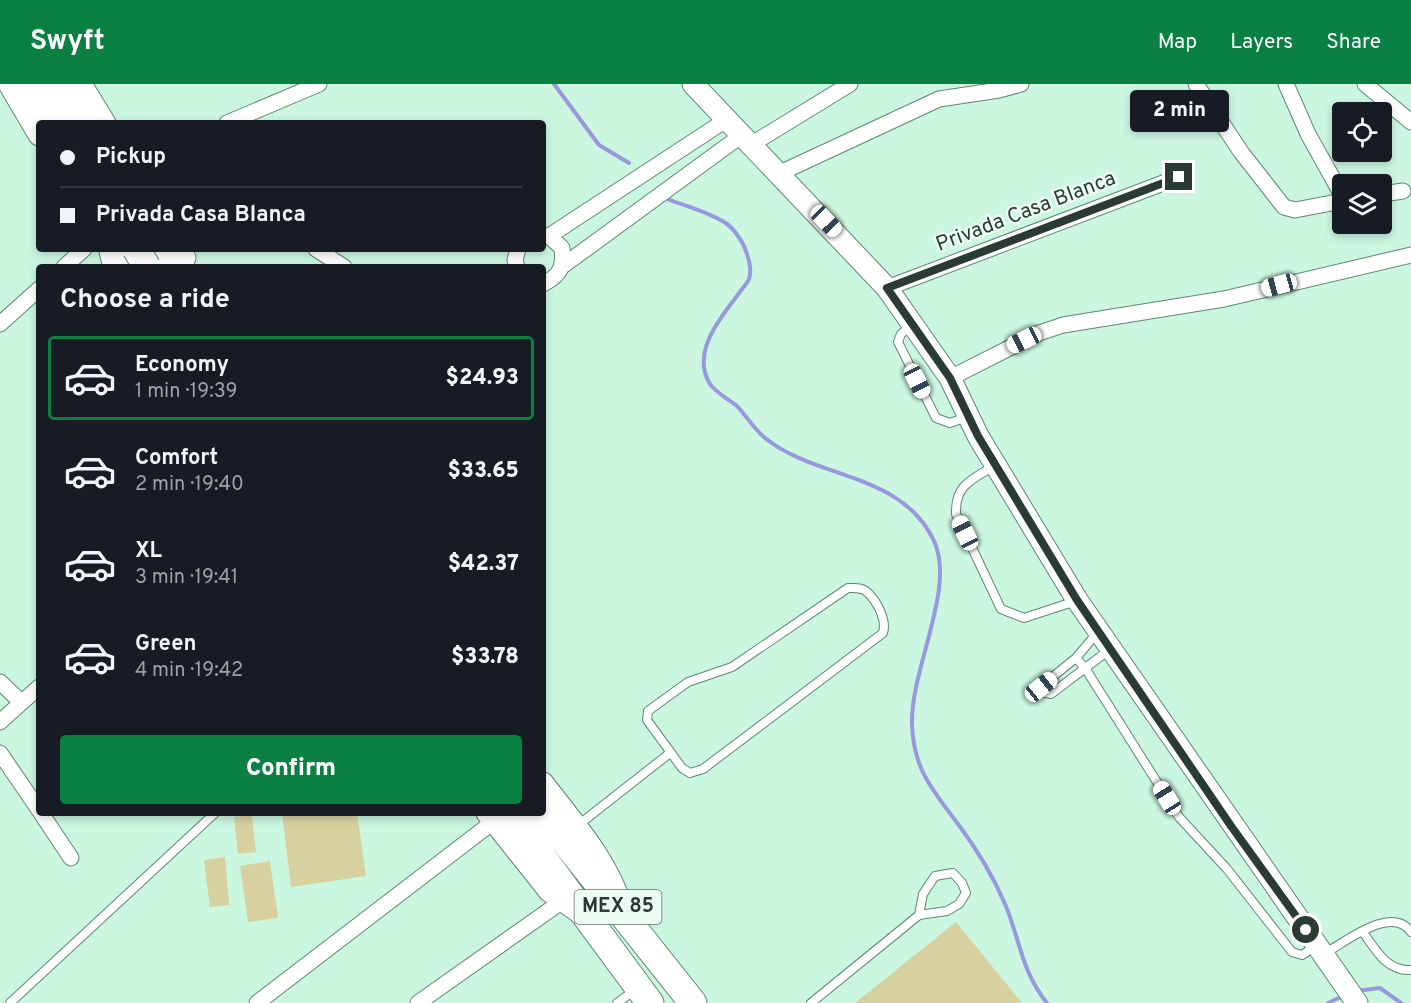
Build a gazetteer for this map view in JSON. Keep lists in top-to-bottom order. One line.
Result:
{"streets":{"highway":["MEX 85"],"street":["Privada Casa Blanca"]},"page":{"header":"Swyft","nav":["Map","Layers","Share"],"bubble":"2 min","banner":["Pickup","Privada Casa Blanca"],"heading":"Choose a ride","list":[{"name":"Economy","note":"1 min · 19:39","value":"$24.93"},{"name":"Comfort","note":"2 min · 19:40","value":"$33.65"},{"name":"XL","note":"3 min · 19:41","value":"$42.37"},{"name":"Green","note":"4 min · 19:42","value":"$33.78"}],"buttons":"Confirm"}}
